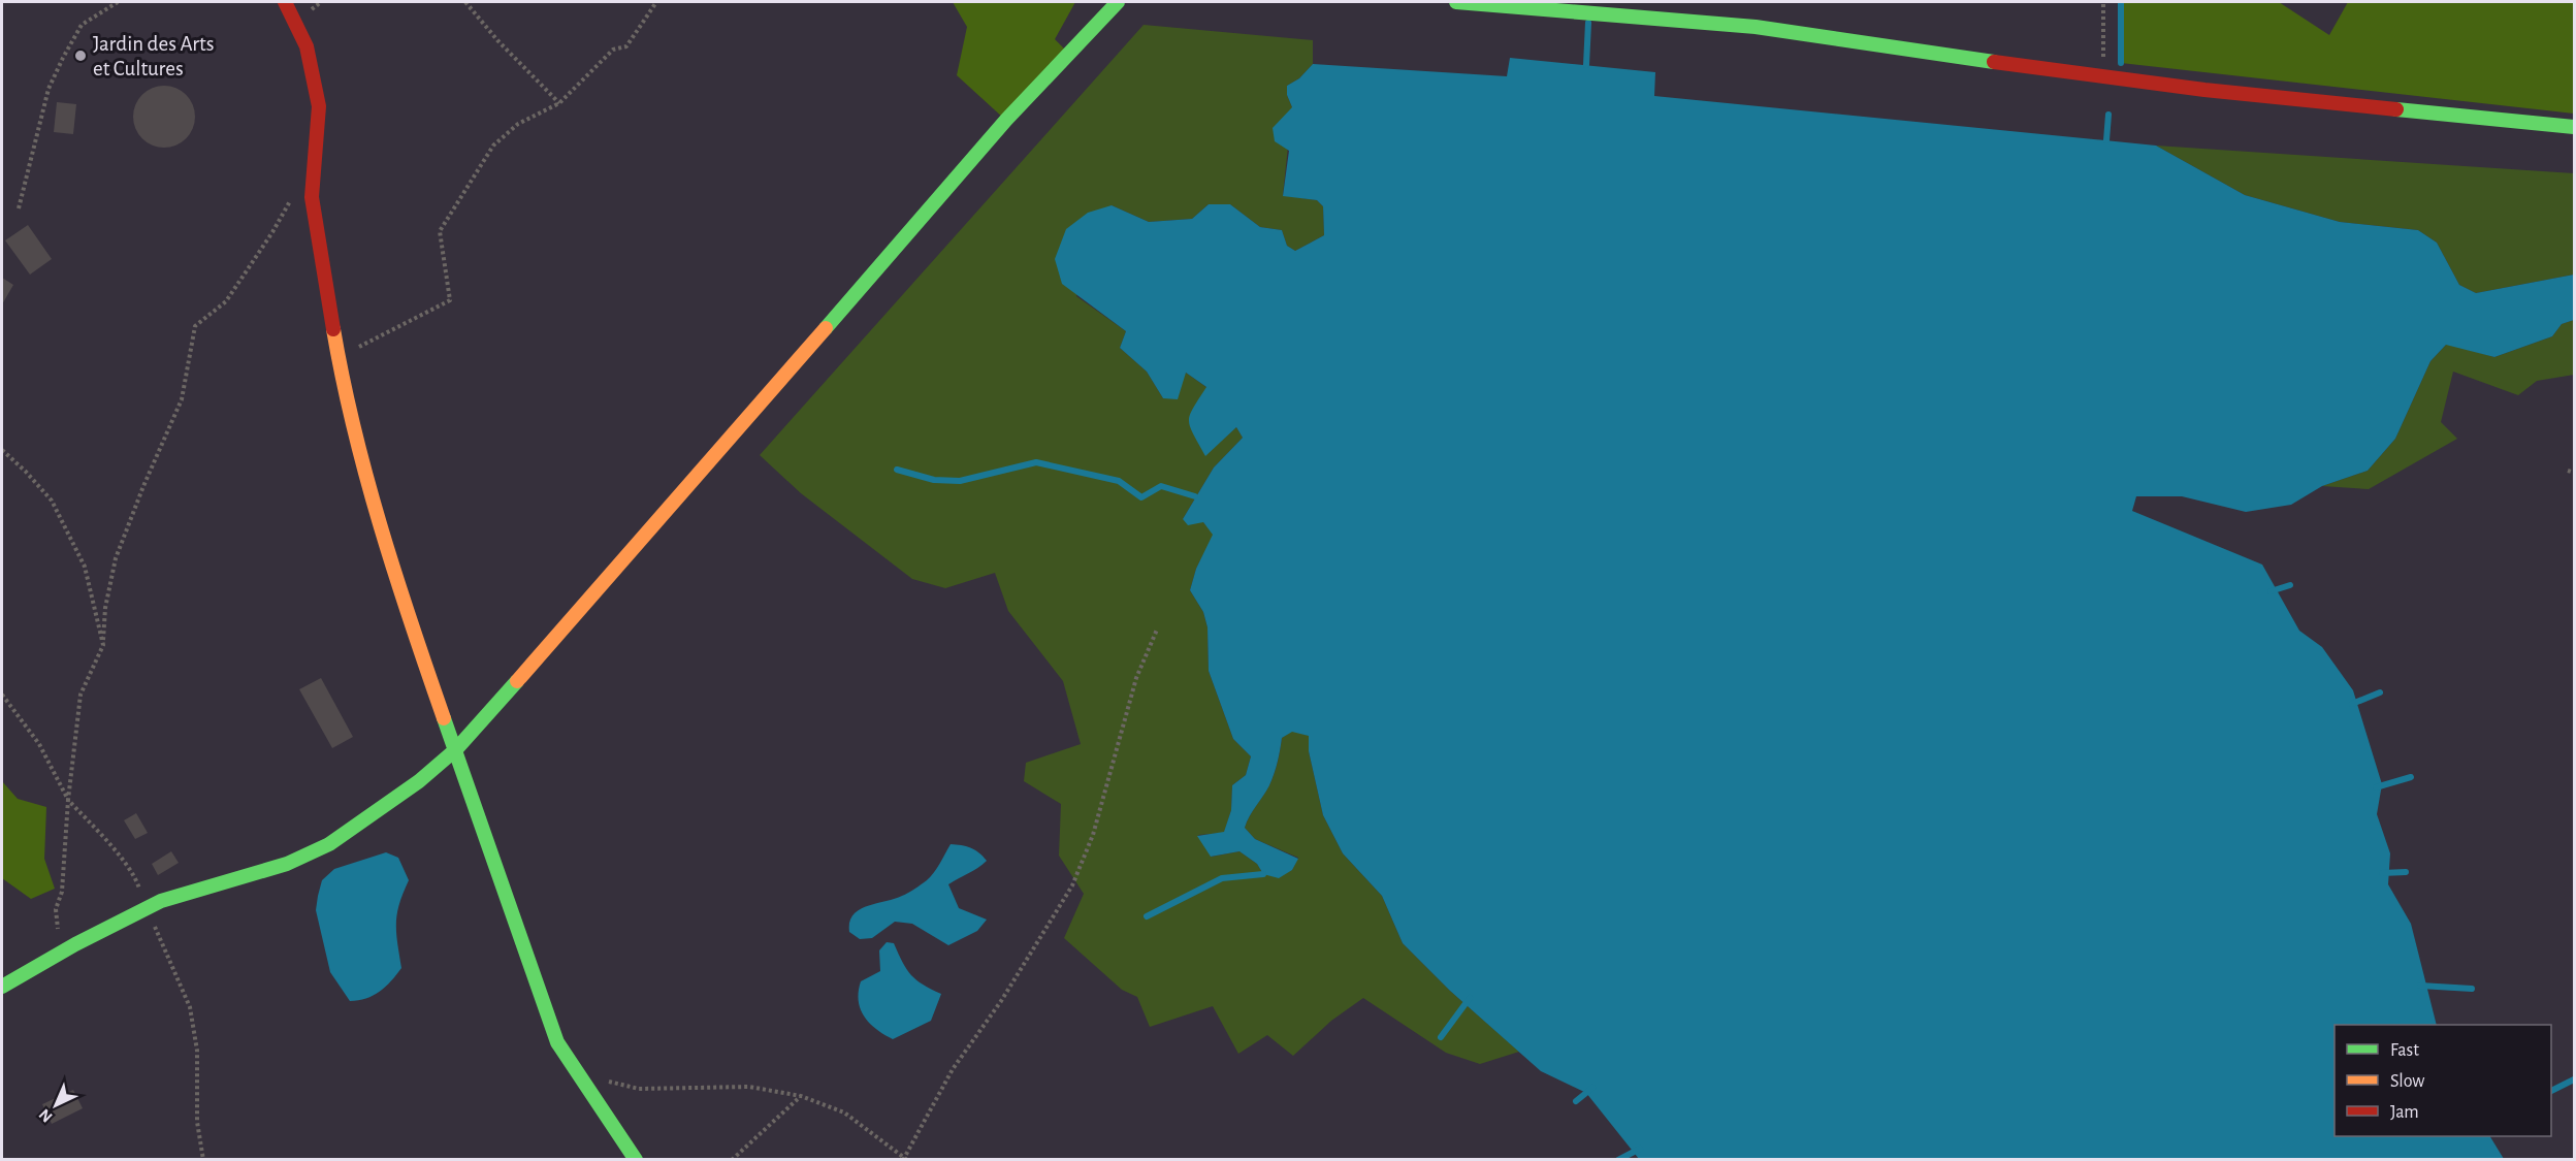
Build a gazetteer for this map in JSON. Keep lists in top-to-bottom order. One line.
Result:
{"places":["Jardin des Arts et Cultures"],"legend":["Fast","Slow","Jam"],"north":"bottom left"}
